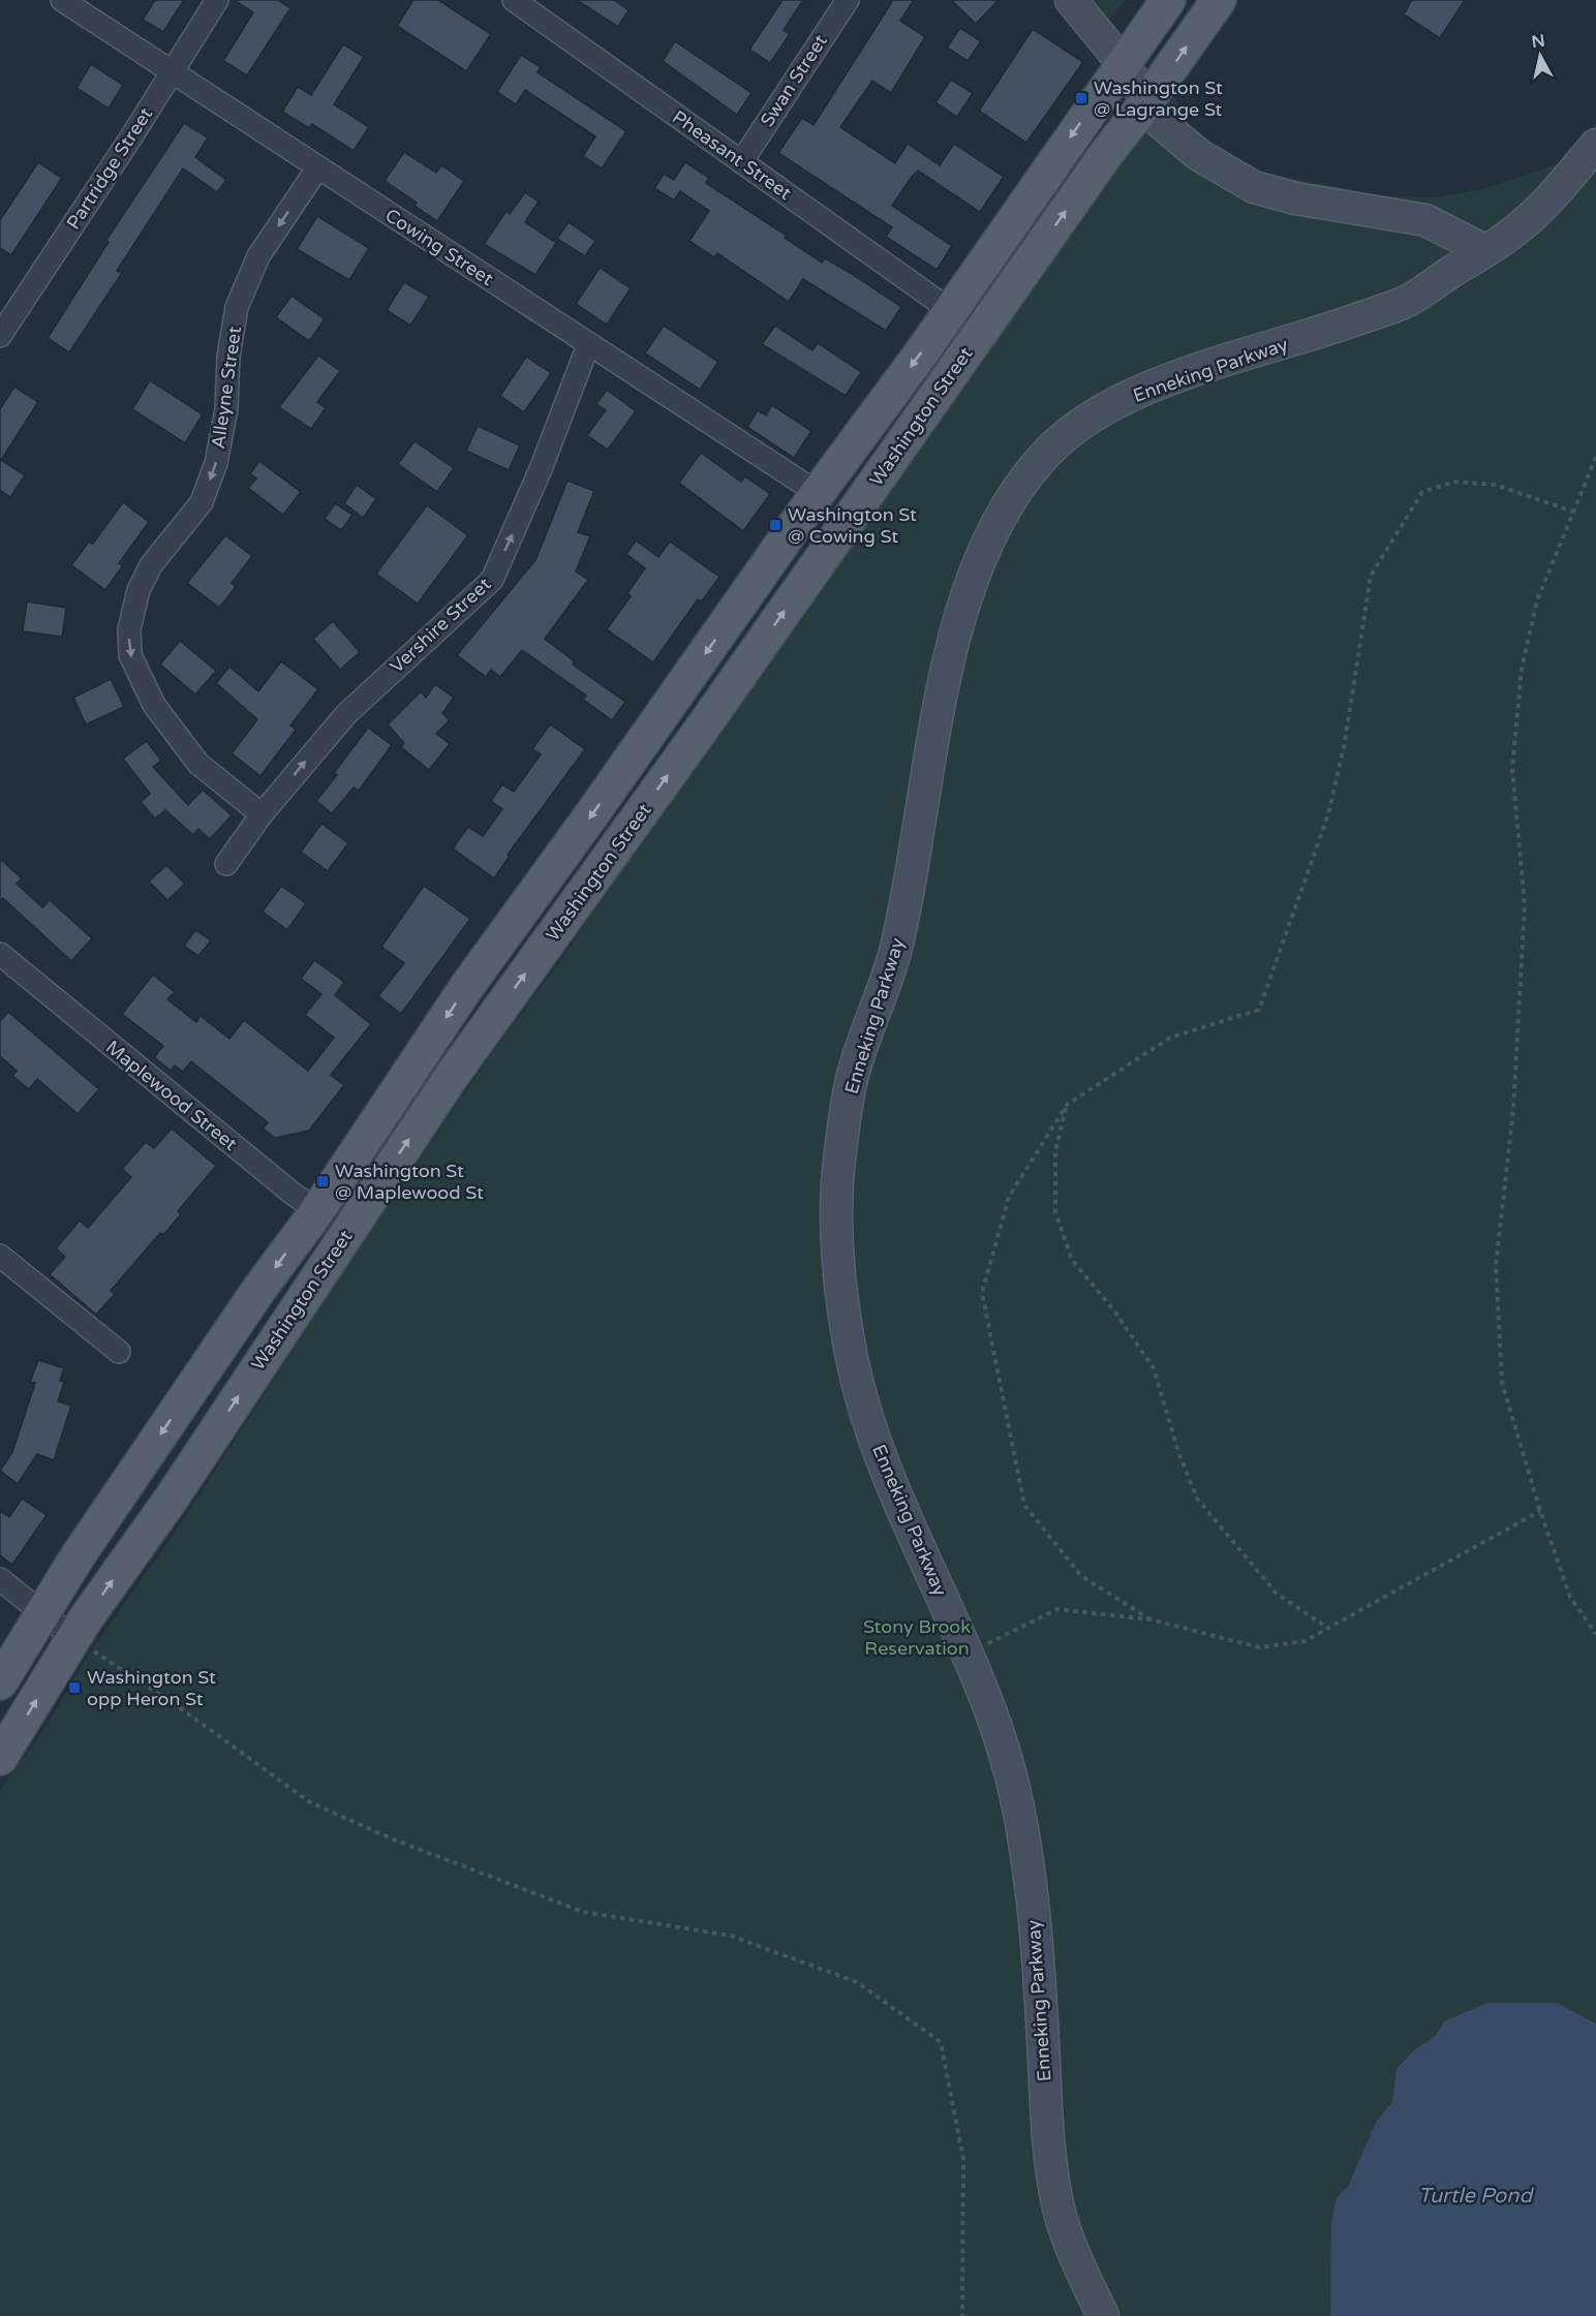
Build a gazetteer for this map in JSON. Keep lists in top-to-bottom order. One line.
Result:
{"streets":{"main road":["Enneking Parkway","Washington Street"],"street":["Swan Street","Pheasant Street","Partridge Street","Cowing Street","Alleyne Street","Vershire Street","Maplewood Street"]},"crossings":[["Swan Street","Pheasant Street"],["Pheasant Street","Washington Street"],["Partridge Street","Cowing Street"],["Cowing Street","Alleyne Street"],["Cowing Street","Washington Street"],["Cowing Street","Vershire Street"],["Alleyne Street","Vershire Street"],["Washington Street","Maplewood Street"]],"one_way":["Alleyne Street","Vershire Street"],"water":["Turtle Pond"],"parks":["Stony Brook Reservation"],"places":{"transit":["Washington St @ Lagrange St","Washington St @ Cowing St","Washington St @ Maplewood St","Washington St opp Heron St"]},"north":"top"}
